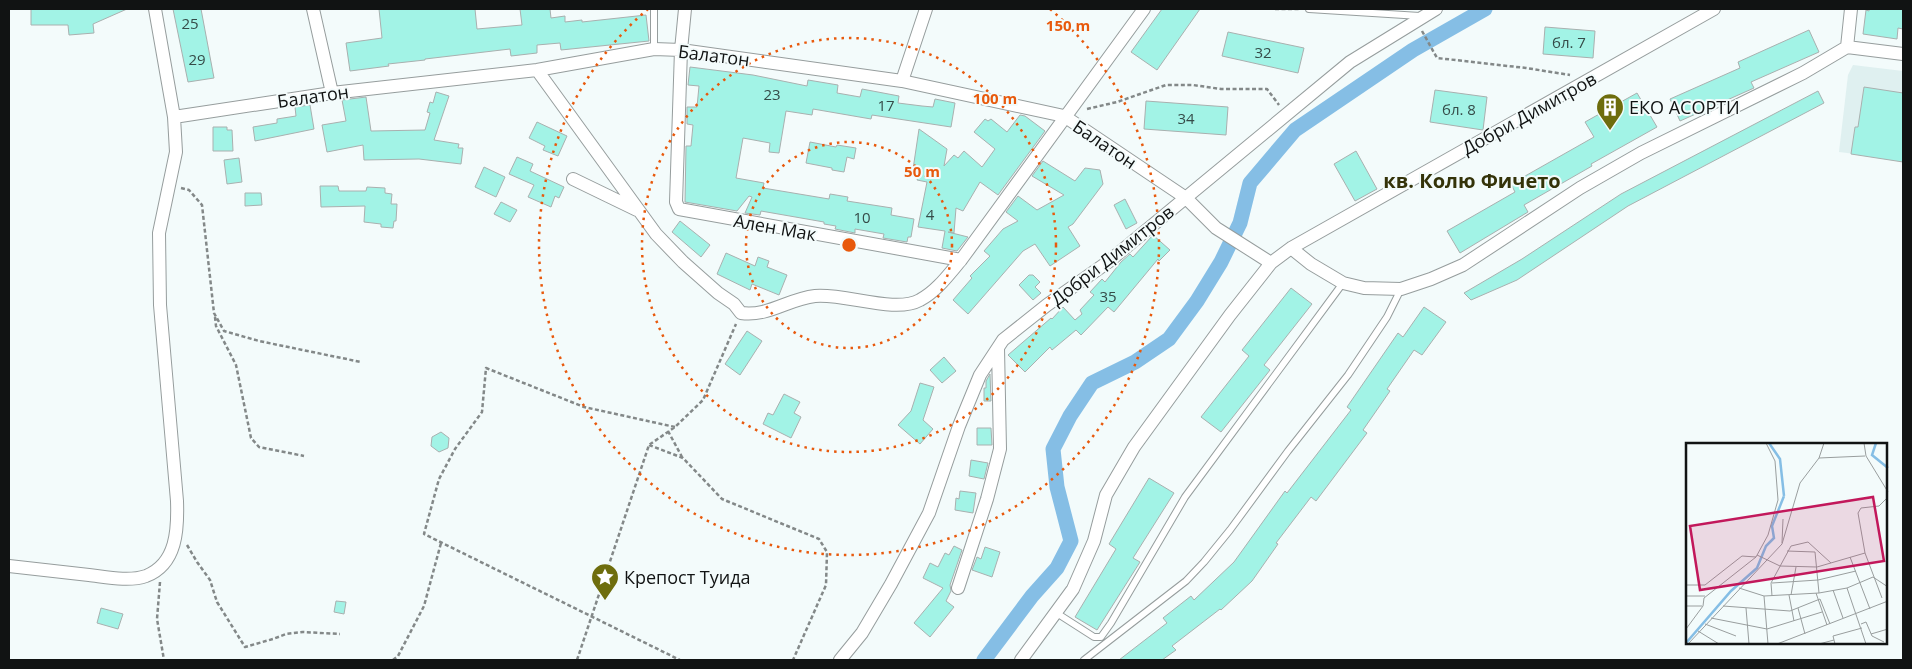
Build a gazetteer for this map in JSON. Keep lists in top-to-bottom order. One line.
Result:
{"streets":{"street":["Балатон","Добри Димитров","Ален Мак"]},"crossings":[["Балатон","Добри Димитров"],["Балатон","Ален Мак"]],"districts":["кв. Колю Фичето"],"places":{"building":["ЕКО АСОРТИ"],"place":["Крепост Туида"]},"house_numbers":["25","бл. 7","32","29","23","17","бл. 8","34","4","10","35"],"rings":["150 m","100 m","50 m"]}
